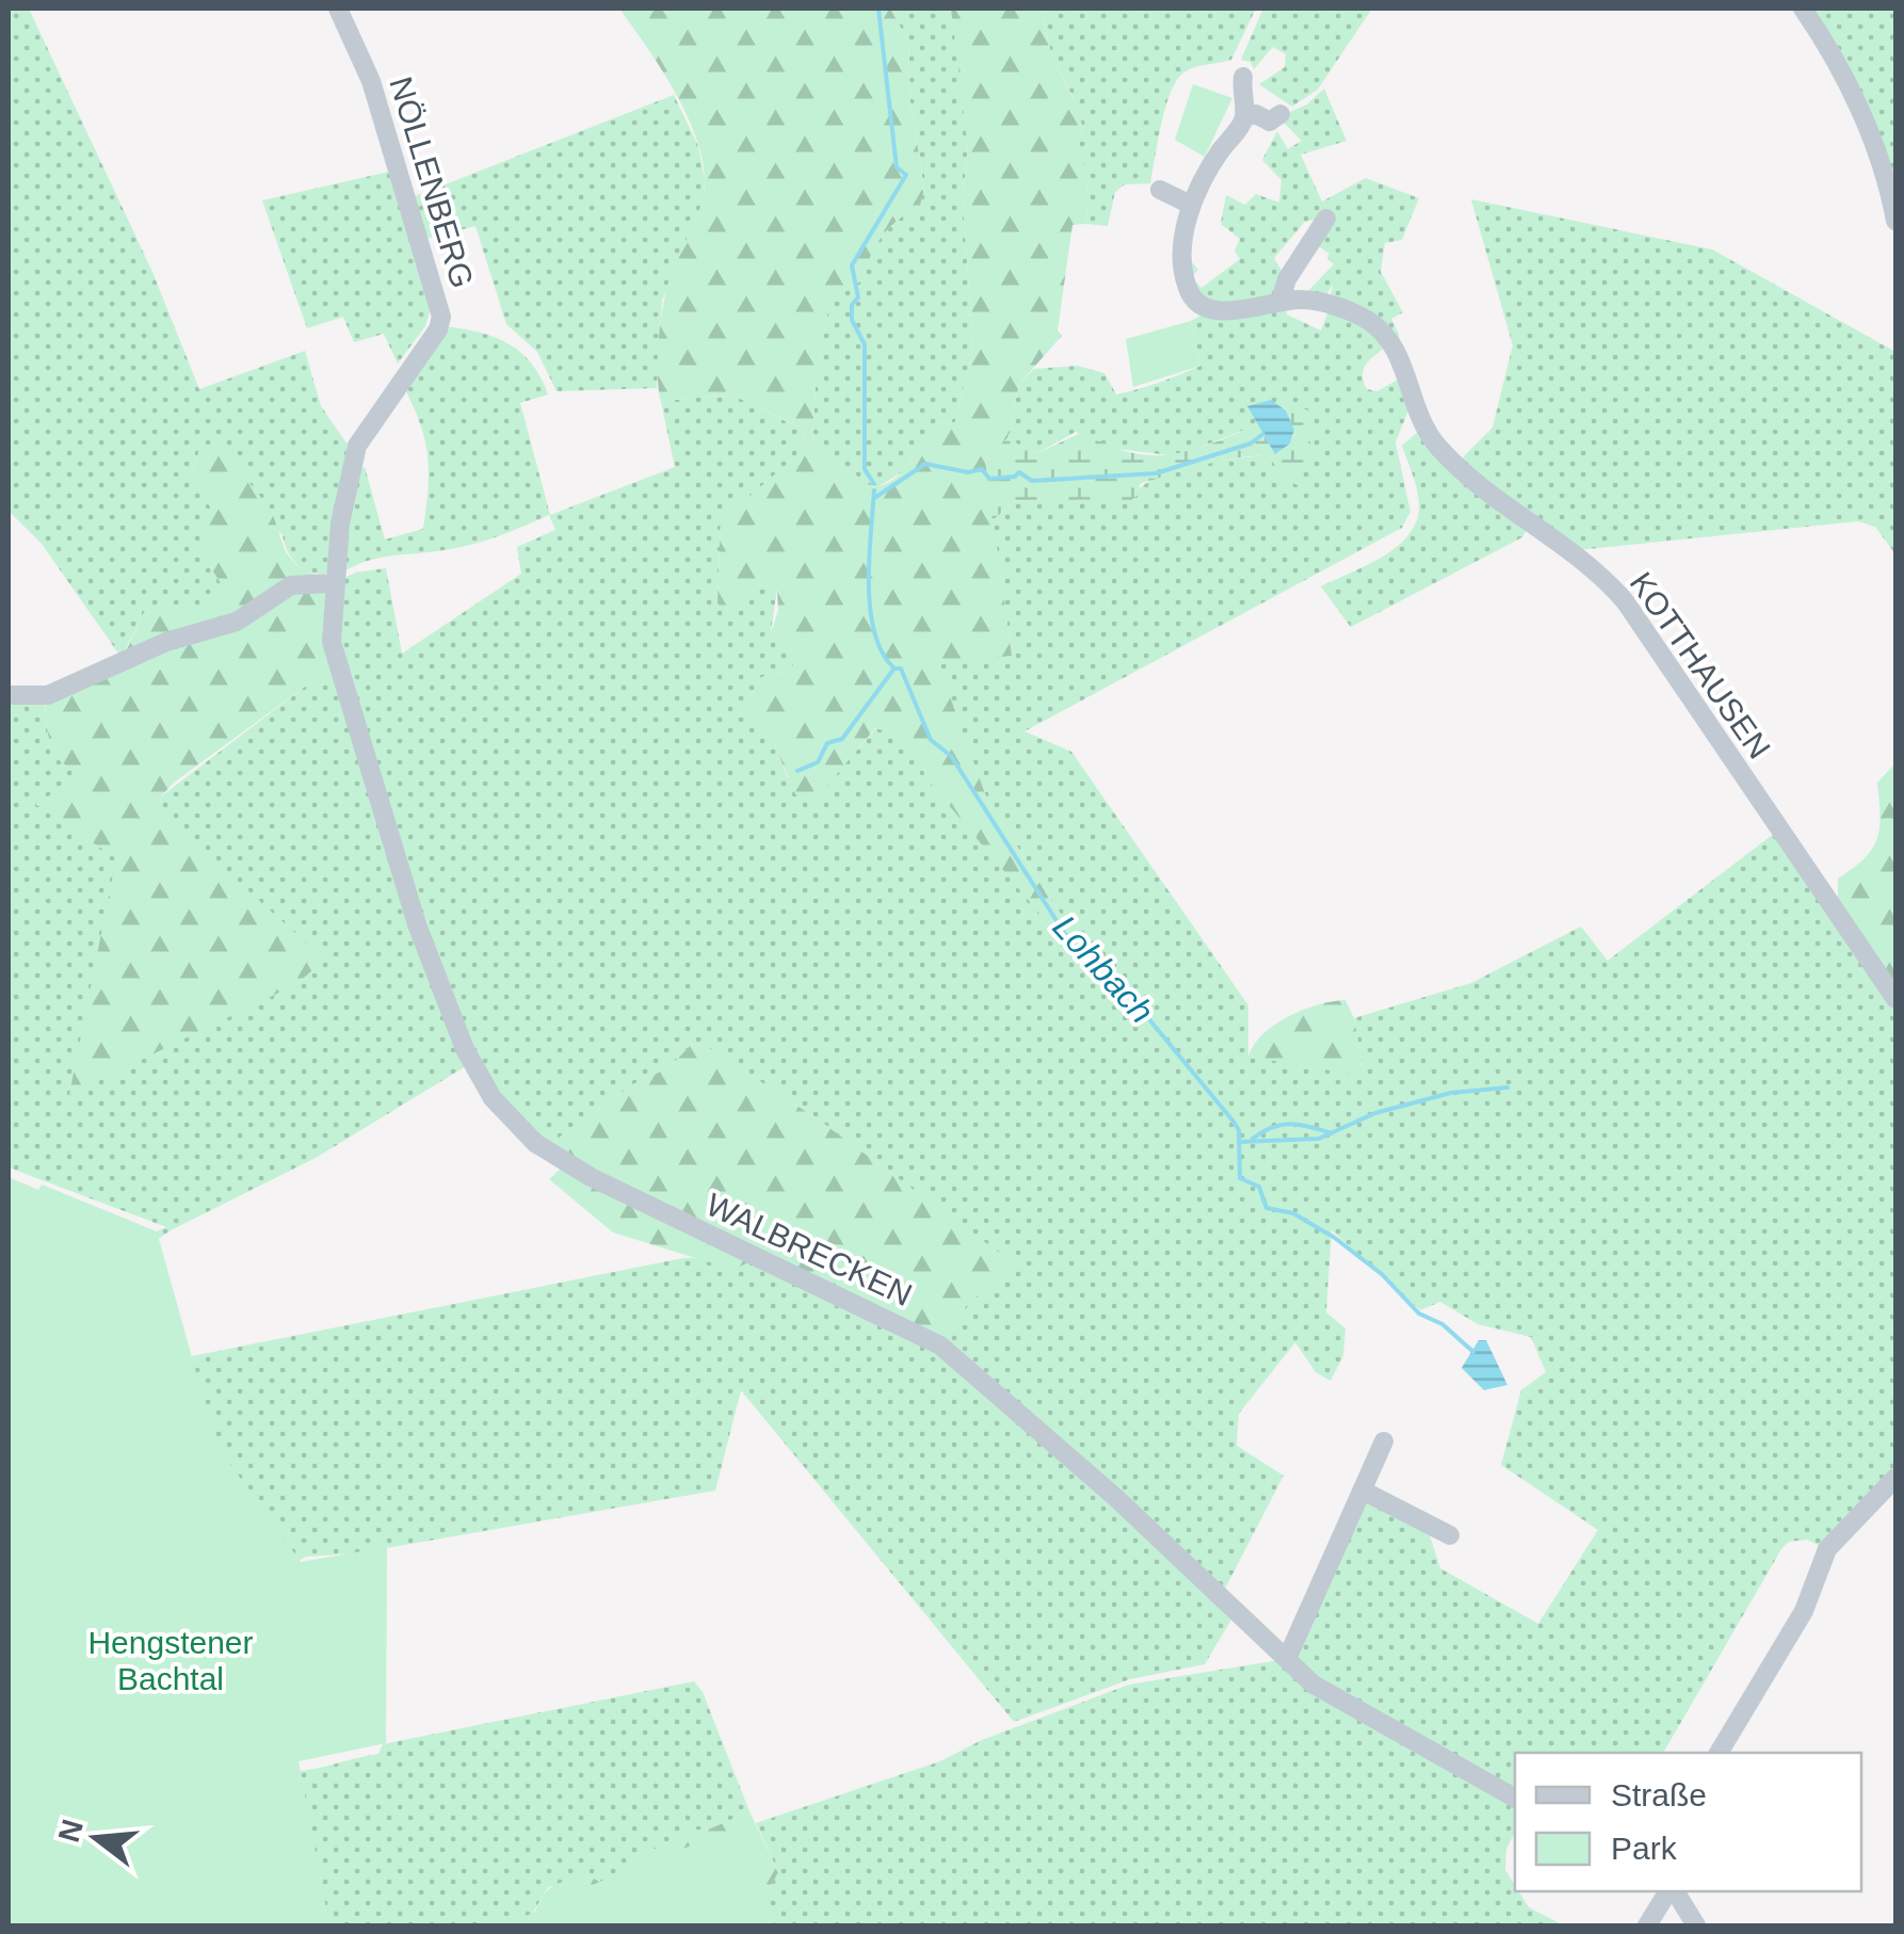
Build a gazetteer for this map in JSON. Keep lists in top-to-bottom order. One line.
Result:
{"streets":{"street":["NÖLLENBERG","KOTTHAUSEN","WALBRECKEN"]},"crossings":[["NÖLLENBERG","WALBRECKEN"]],"water":["Lohbach"],"parks":["Hengstener Bachtal"],"legend":["Straße","Park"],"north":"left"}
